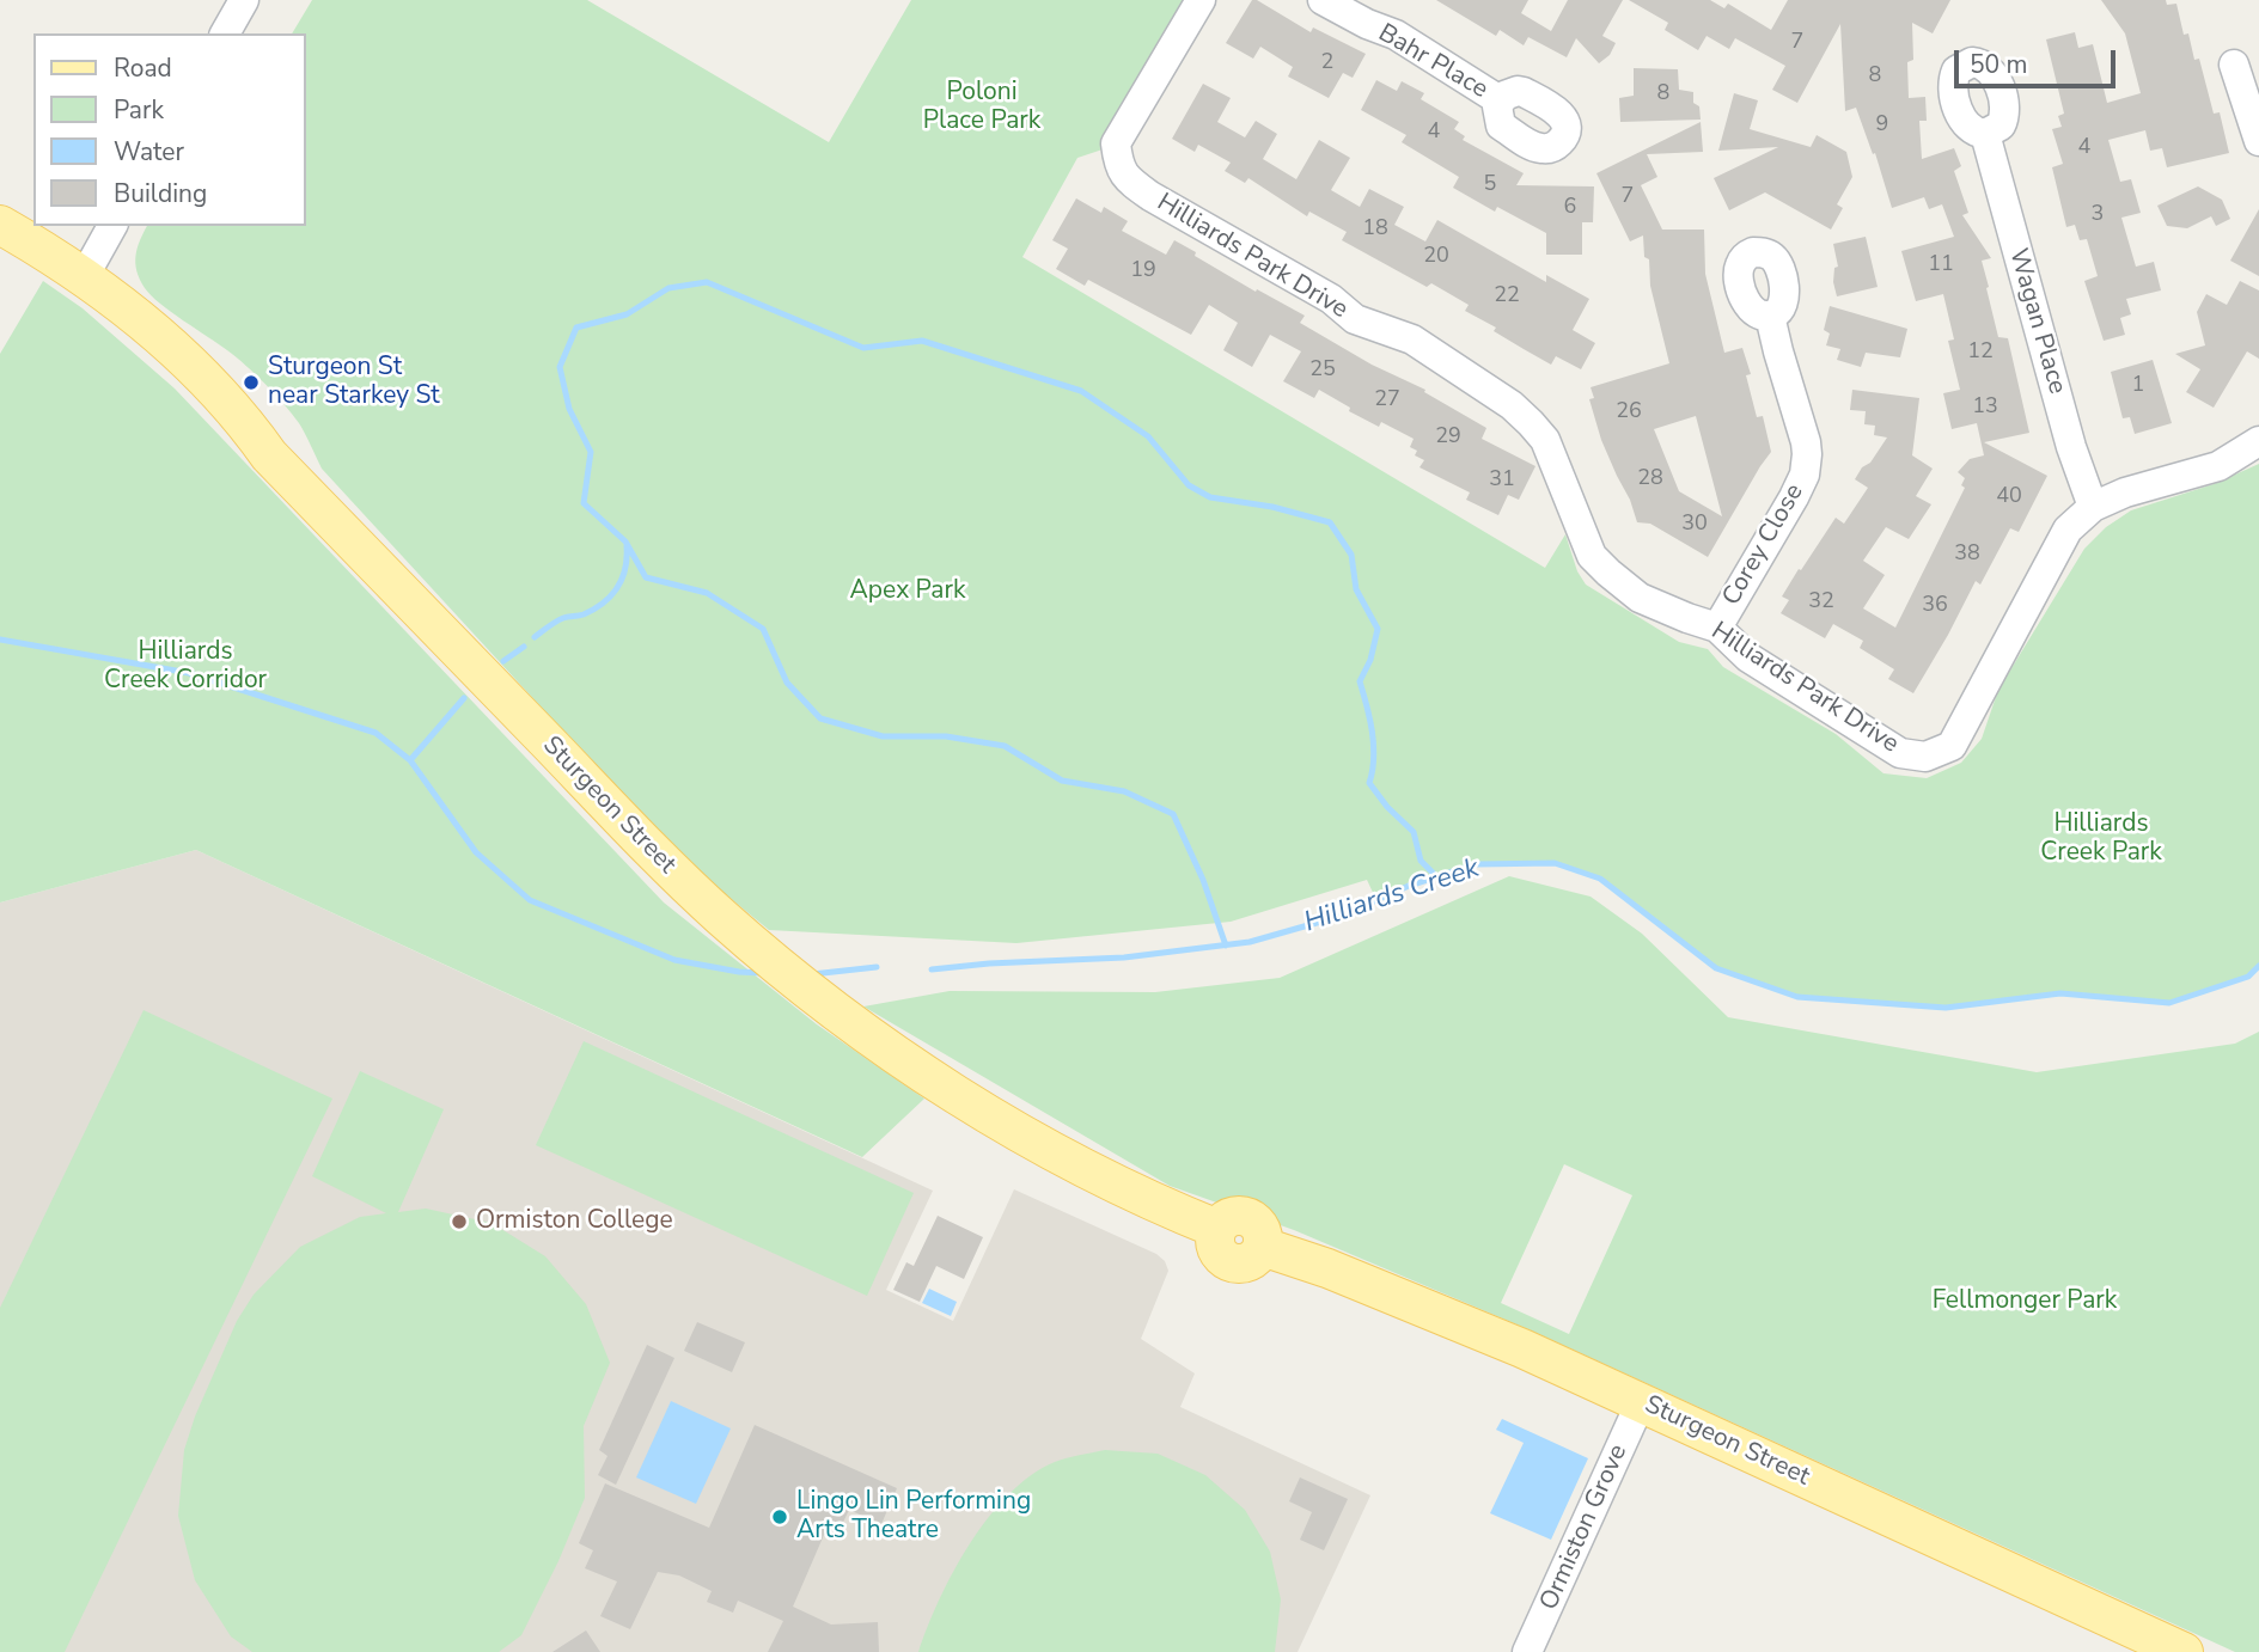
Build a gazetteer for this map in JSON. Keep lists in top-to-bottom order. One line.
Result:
{"streets":{"main road":["Sturgeon Street"],"street":["Bahr Place","Hilliards Park Drive","Wagan Place","Corey Close","Ormiston Grove"]},"crossings":[["Hilliards Park Drive","Wagan Place"],["Hilliards Park Drive","Corey Close"],["Sturgeon Street","Ormiston Grove"]],"water":["Hilliards Creek"],"parks":["Poloni Place Park","Apex Park","Hilliards Creek Corridor","Hilliards Creek Park","Fellmonger Park"],"places":["Sturgeon St near Starkey St","Ormiston College","Lingo Lin Performing Arts Theatre"],"house_numbers":["7","2","8","8","9","4","4","5","7","6","3","18","20","11","19","22","12","25","1","27","13","26","29","28","31","40","30","38","32","36"],"legend":["Road","Park","Water","Building"],"scale_bar":"50 m"}
